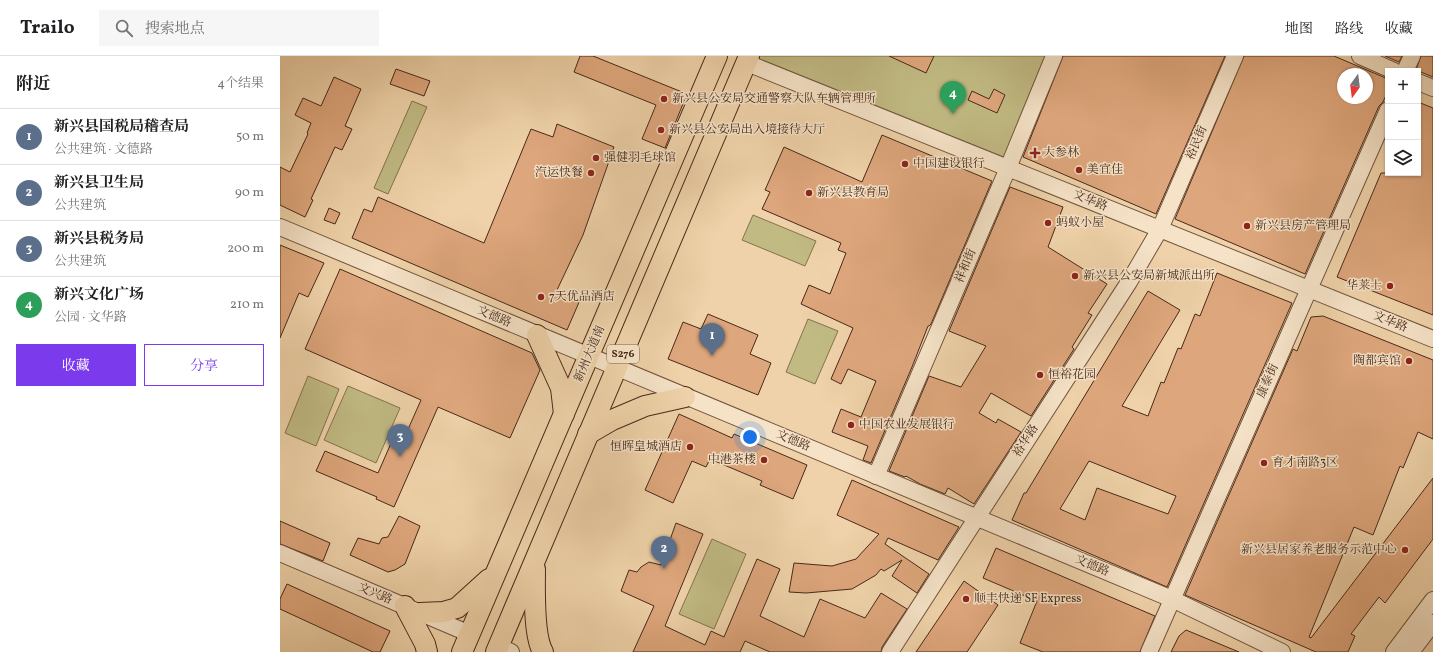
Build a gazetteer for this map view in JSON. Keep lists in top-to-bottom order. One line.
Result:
{"streets":{"main road":["新州大道南","S276"],"street":["裕民街","文华路","祥和街","文德路","康泰街","裕华路","文兴路"]},"crossings":[["裕民街","文华路"],["裕民街","裕华路"],["文华路","祥和街"],["文华路","S276"],["文华路","康泰街"],["文华路","裕华路"],["祥和街","文德路"],["文德路","新州大道南"],["文德路","S276"],["文德路","康泰街"],["文德路","裕华路"],["新州大道南","文兴路"]],"places":{"other":["新兴县公安局交通警察大队车辆管理所","新兴县公安局出入境接待大厅","强健羽毛球馆","中国建设银行","美宜佳","汽运快餐","新兴县教育局","蚂蚁小屋","新兴县房产管理局","新兴县公安局新城派出所","华莱士","7天优品酒店","陶都宾馆","恒裕花园","中国农业发展银行","恒晖皇城酒店","中港茶楼","育才南路3区","新兴县居家养老服务示范中心","顺丰快递 SF Express"],"health":["大参林"]},"north":"bottom","page":{"header":"Trailo","search":"搜索地点","nav":["地图","路线","收藏"],"heading":["附近","4个结果"],"map_buttons":["+","−"],"pins":["4","1","3","2"],"list":[{"mark":"1","name":"新兴县国税局稽查局","note":"公共建筑 · 文德路","value":"50 m"},{"mark":"2","name":"新兴县卫生局","note":"公共建筑","value":"90 m"},{"mark":"3","name":"新兴县税务局","note":"公共建筑","value":"200 m"},{"mark":"4","name":"新兴文化广场","note":"公园 · 文华路","value":"210 m"}],"buttons":["收藏","分享"]}}
